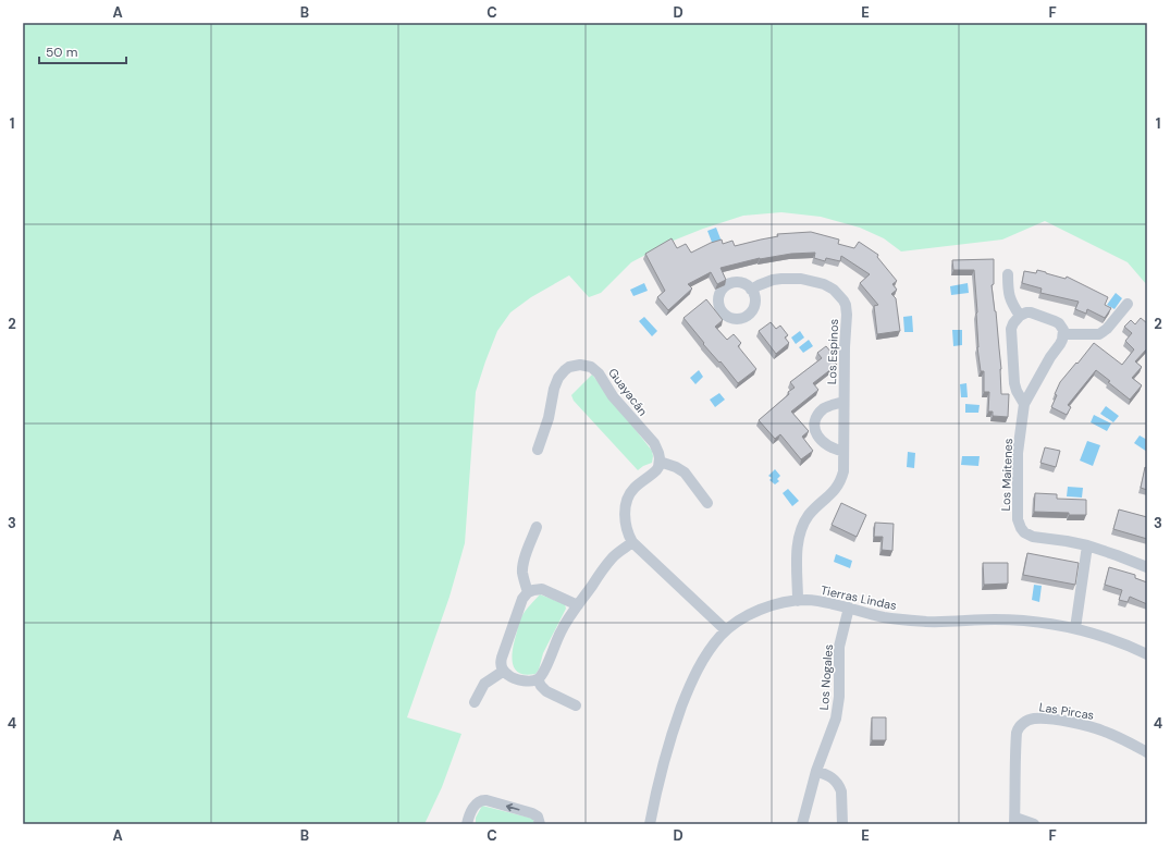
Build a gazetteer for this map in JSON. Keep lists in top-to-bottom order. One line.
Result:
{"streets":{"street":["Los Espinos","Guayacán","Los Maitenes","Tierras Lindas","Los Nogales","Las Pircas"]},"crossings":[["Los Espinos","Tierras Lindas"],["Tierras Lindas","Los Nogales"]],"scale_bar":"50 m","grid":{"columns":["A","B","C","D","E","F"],"rows":["1","2","3","4"]}}
